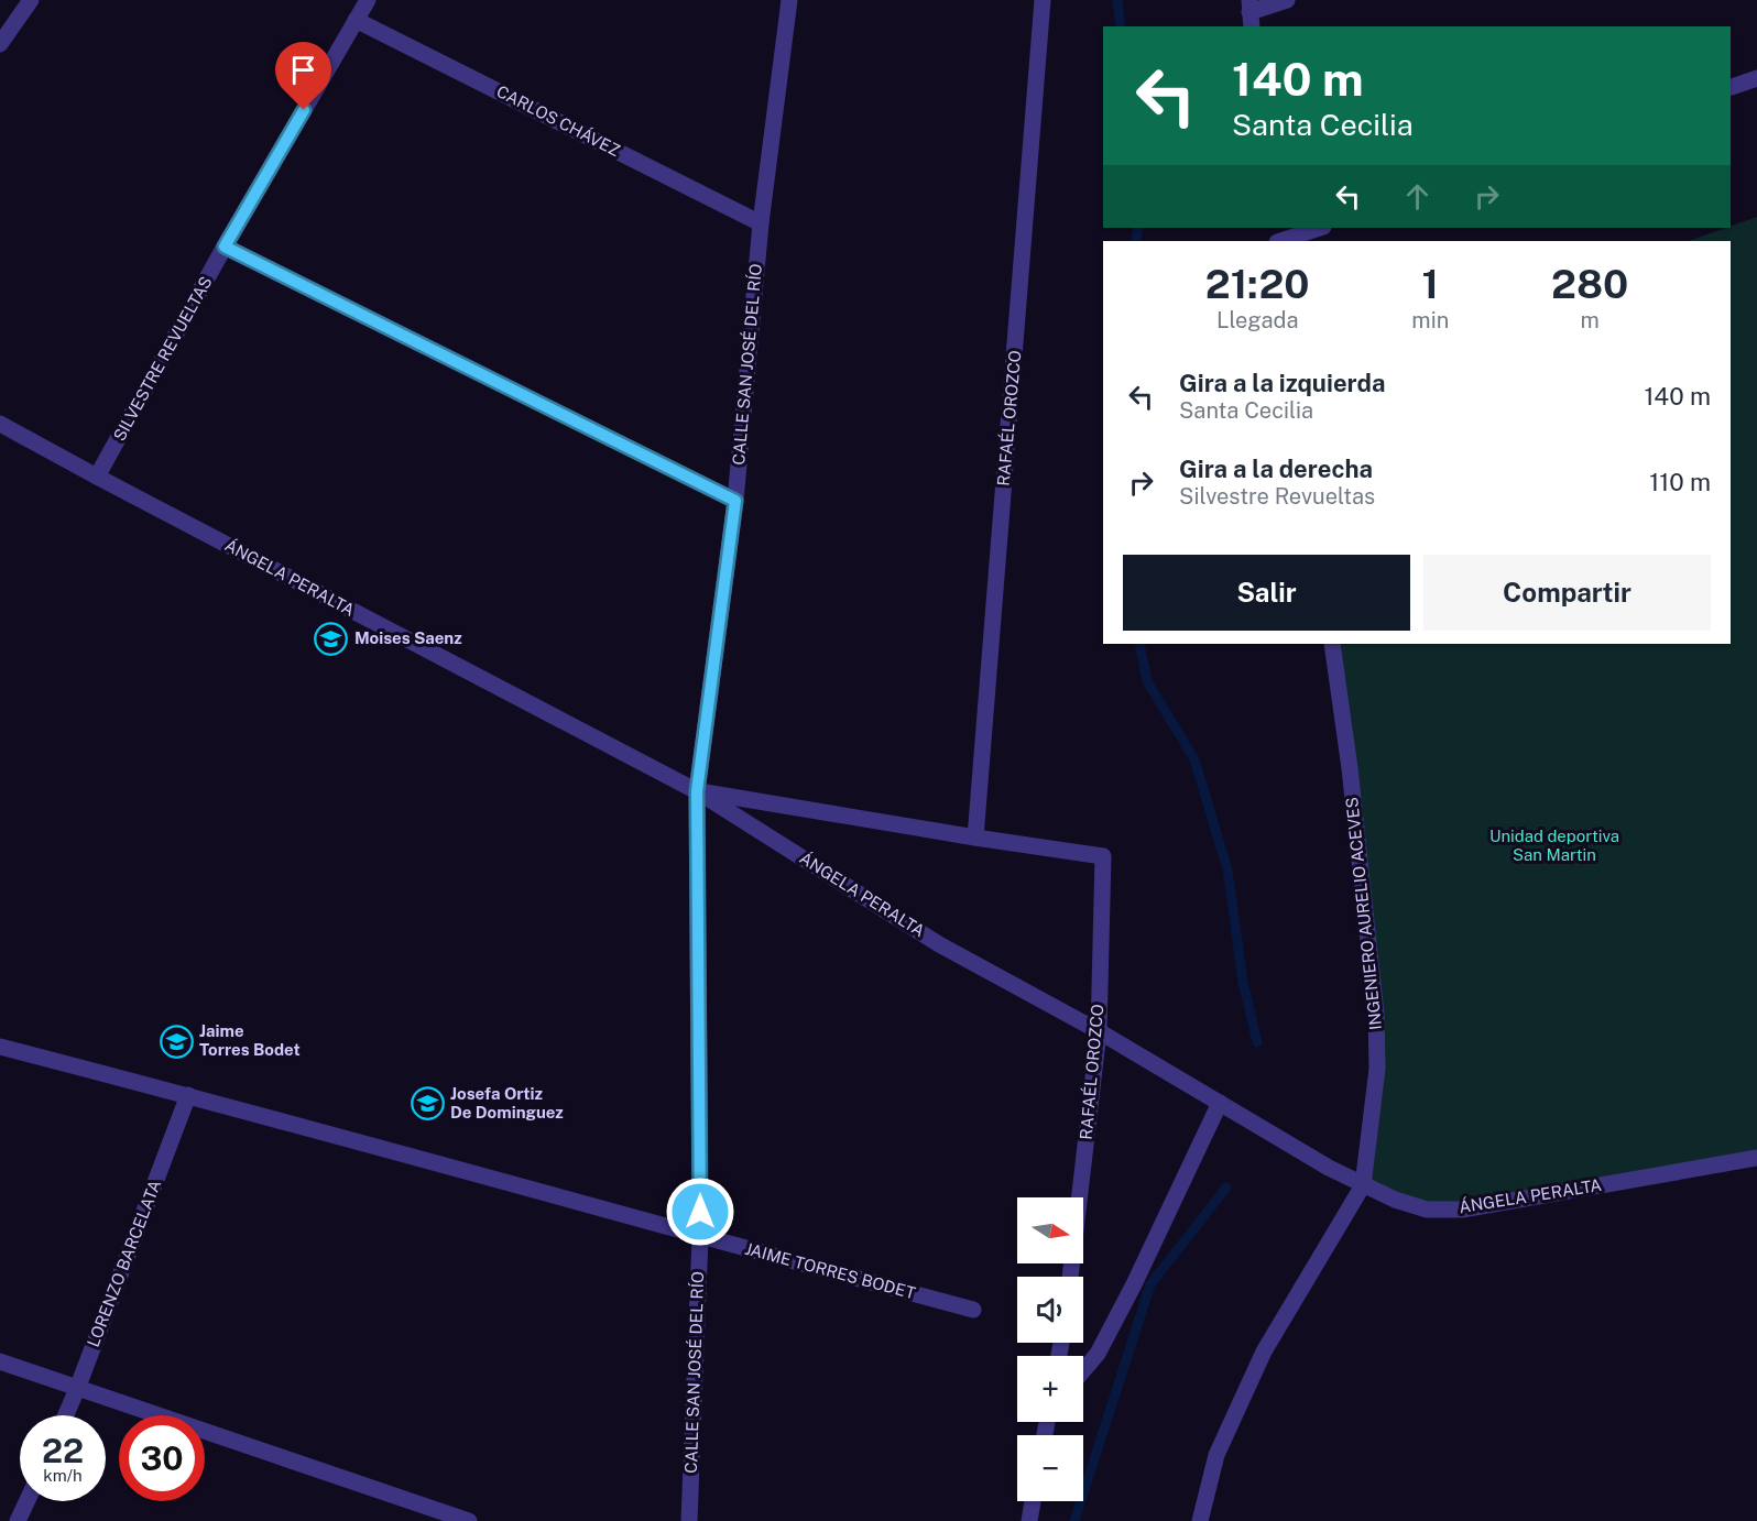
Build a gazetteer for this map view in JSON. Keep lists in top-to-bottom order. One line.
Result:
{"streets":{"street":["CARLOS CHÁVEZ","SILVESTRE REVUELTAS","CALLE SAN JOSÉ DEL RÍO","RAFAÉL OROZCO","ÁNGELA PERALTA","INGENIERO AURELIO ACEVES","LORENZO BARCELATA","JAIME TORRES BODET"]},"crossings":[["CARLOS CHÁVEZ","SILVESTRE REVUELTAS"],["CARLOS CHÁVEZ","CALLE SAN JOSÉ DEL RÍO"],["SILVESTRE REVUELTAS","ÁNGELA PERALTA"],["CALLE SAN JOSÉ DEL RÍO","ÁNGELA PERALTA"],["CALLE SAN JOSÉ DEL RÍO","JAIME TORRES BODET"],["RAFAÉL OROZCO","ÁNGELA PERALTA"],["ÁNGELA PERALTA","INGENIERO AURELIO ACEVES"],["LORENZO BARCELATA","JAIME TORRES BODET"]],"parks":["Unidad deportiva San Martin"],"places":{"school or university":["Moises Saenz","Jaime Torres Bodet","Josefa Ortiz De Dominguez"]},"north":"right","page":{"turn":["140 m","Santa Cecilia"],"eta":["21:20","Llegada","1","min","280","m"],"list":[{"name":"Gira a la izquierda","note":"Santa Cecilia","value":"140 m"},{"name":"Gira a la derecha","note":"Silvestre Revueltas","value":"110 m"}],"buttons":["Salir","Compartir"],"map_buttons":["+","−"],"speed":"22 km/h","limit":"30"}}
